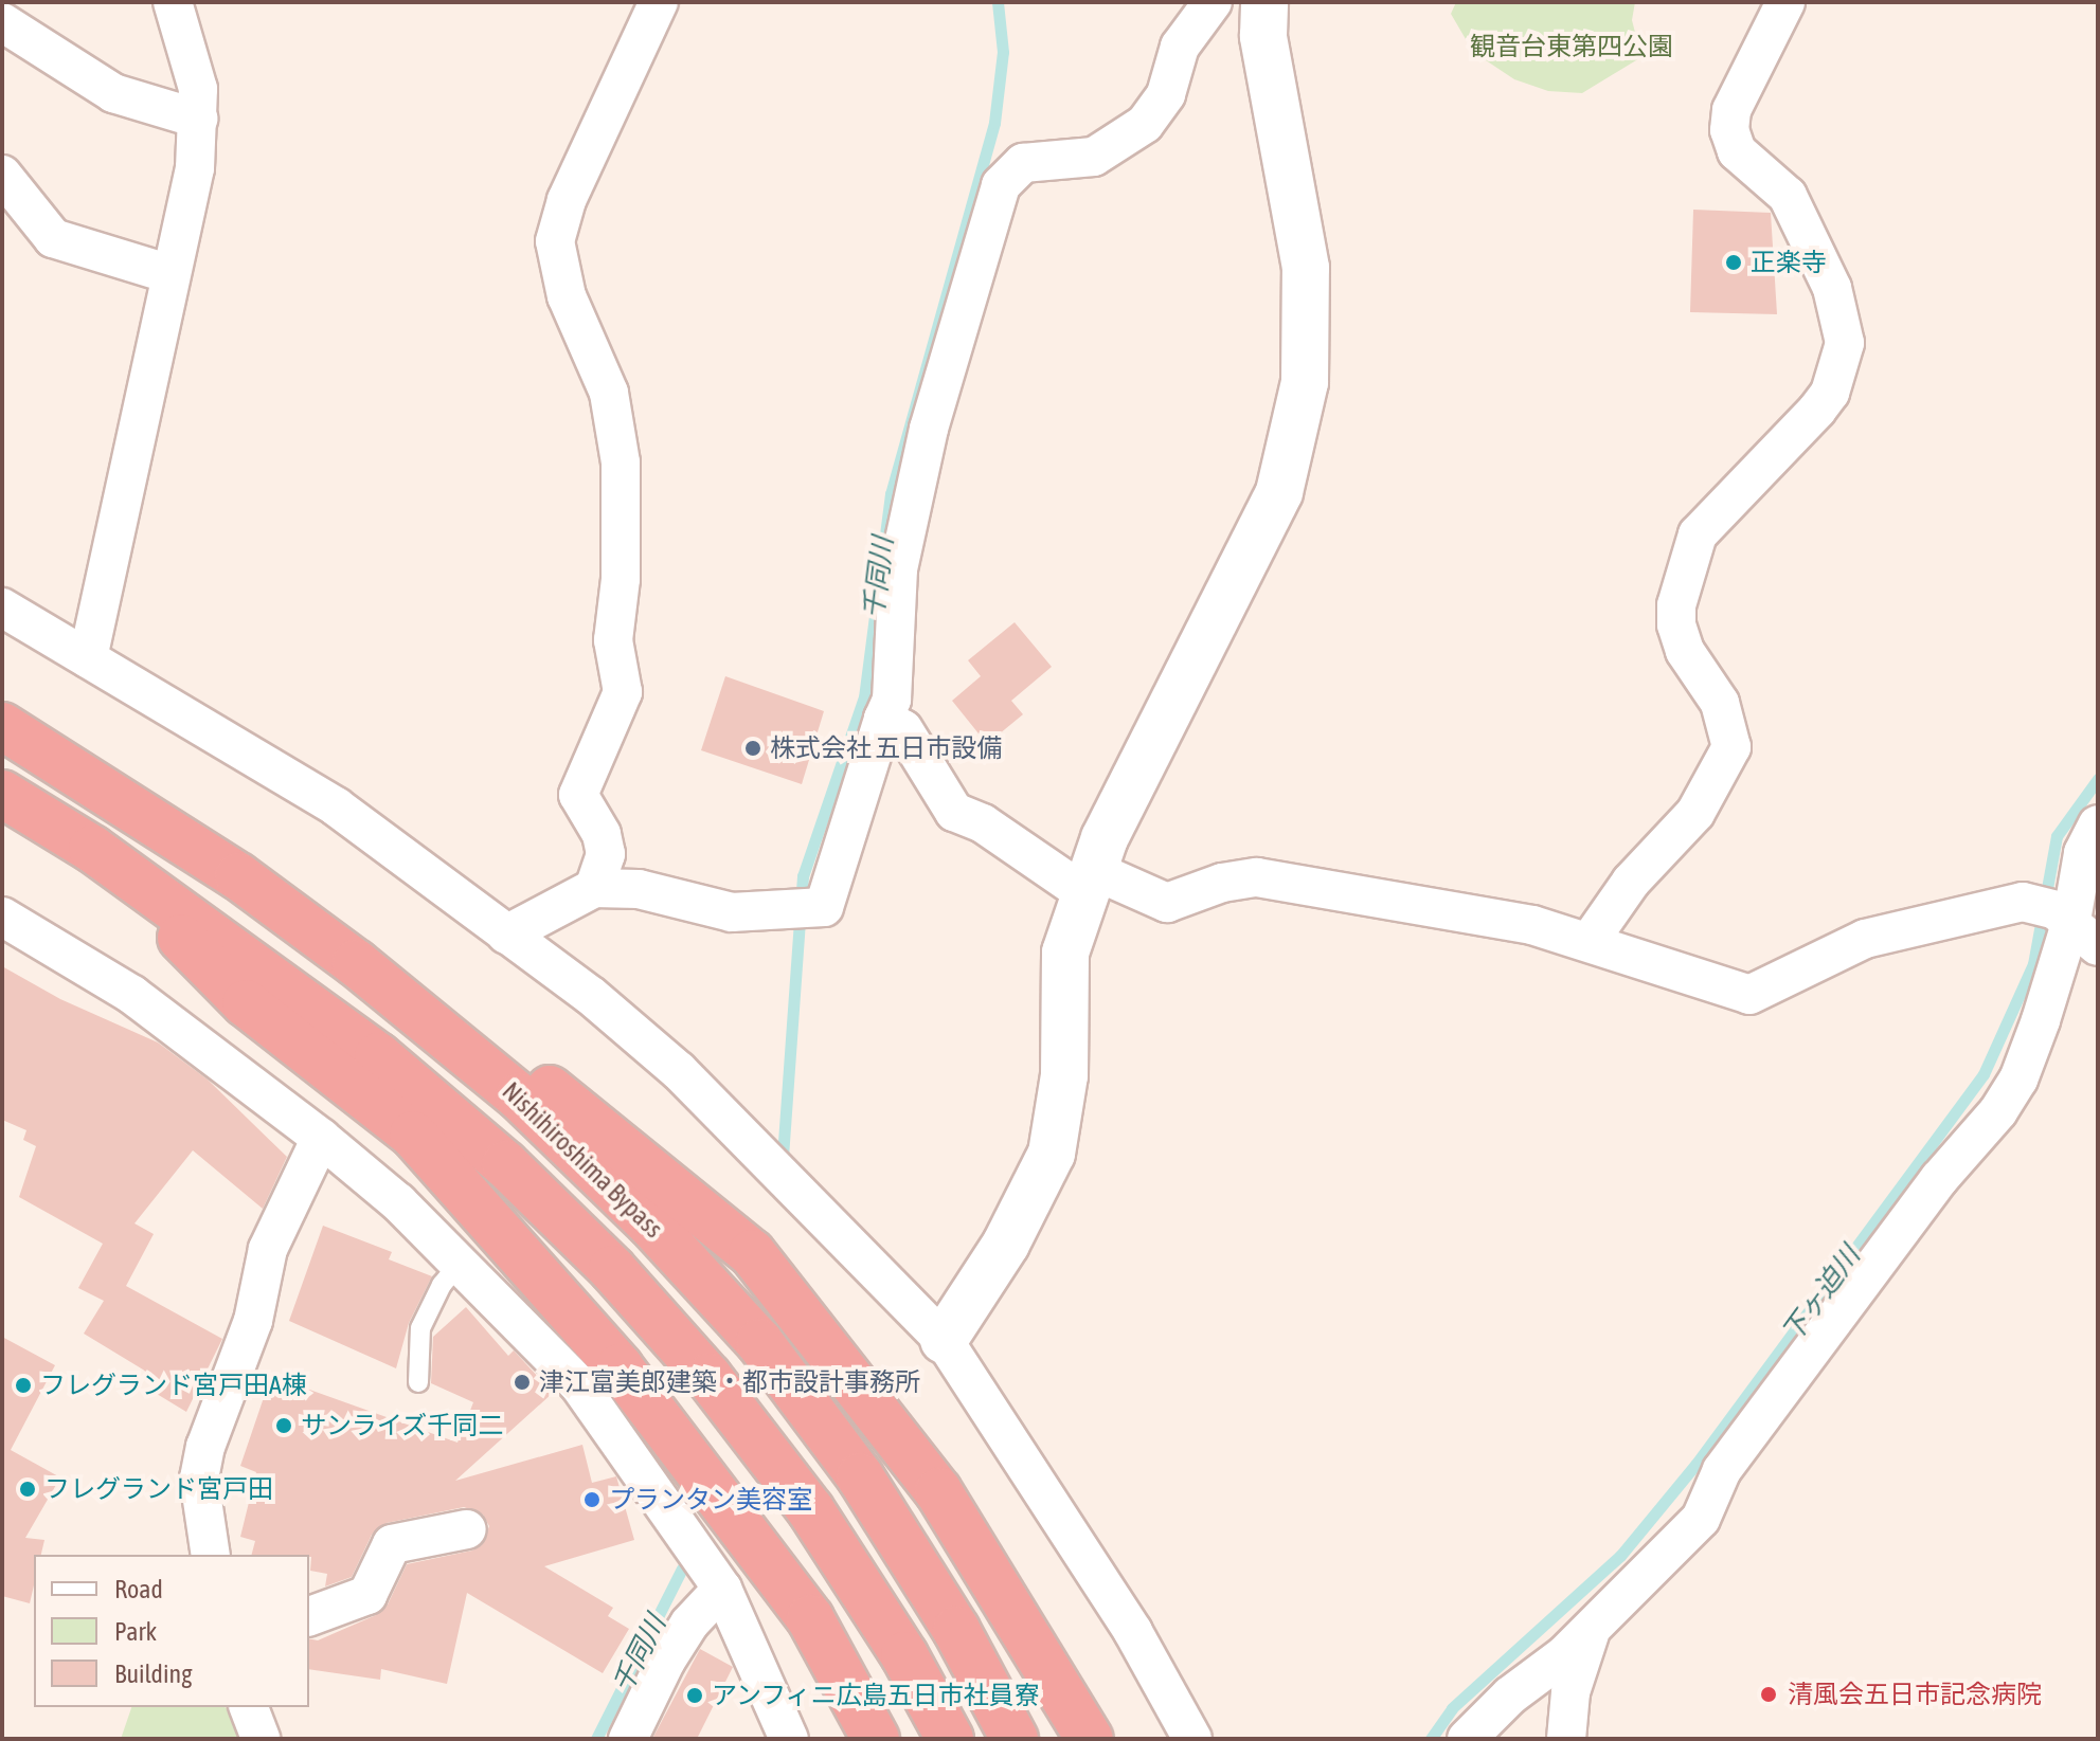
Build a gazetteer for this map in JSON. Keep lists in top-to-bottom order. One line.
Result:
{"streets":{"highway":["Nishihiroshima Bypass"]},"water":["千同川","下ヶ迫川"],"parks":["観音台東第四公園"],"places":["正楽寺","株式会社 五日市設備","津江富美郎建築・都市設計事務所","フレグランド宮戸田A棟","サンライズ千同二","フレグランド宮戸田","プランタン美容室","清風会五日市記念病院","アンフィニ広島五日市社員寮"],"legend":["Road","Park","Building"]}
